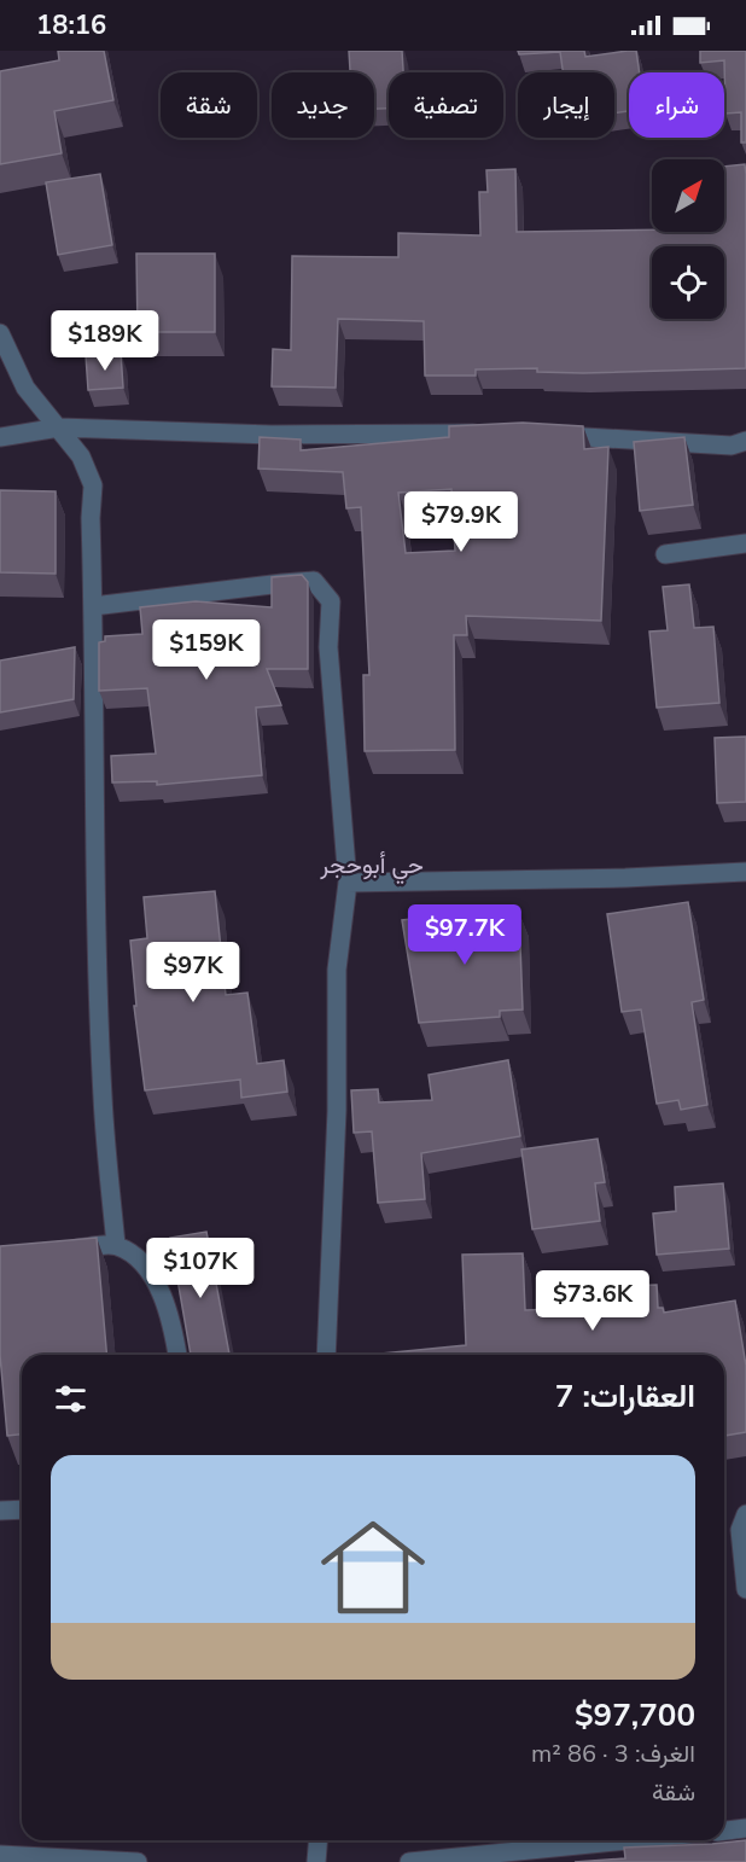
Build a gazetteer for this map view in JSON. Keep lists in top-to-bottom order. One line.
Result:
{"districts":["حي أبوحجر"],"north":"top right","page":{"status":"18:16","chip":["شراء","إيجار","تصفية","جديد","شقة"],"price":["$189K","$79.9K","$159K","$97.7K","$97K","$107K","$73.6K"],"heading":"العقارات: 7","list":[{"name":"$97,700","note":"الغرف: 3 · 86 m² · شقة"}]}}
